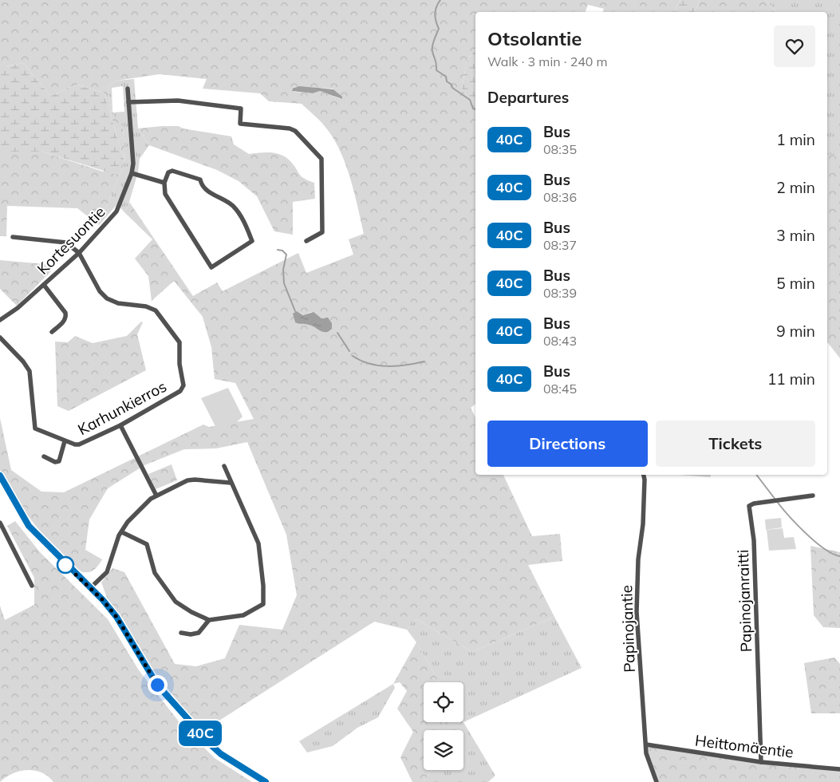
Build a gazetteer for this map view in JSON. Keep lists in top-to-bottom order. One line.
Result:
{"streets":{"street":["Kortesuontie","Karhunkierros","Papinojanraitti","Papinojantie","Heittomäentie"]},"crossings":[["Kortesuontie","Karhunkierros"],["Papinojanraitti","Heittomäentie"],["Papinojantie","Heittomäentie"]],"lines":["bus line 40C"],"page":{"on_map":"40C","heading":[["Otsolantie","Walk · 3 min · 240 m"],"Departures"],"list":[{"mark":"40C","name":"Bus","note":"08:35","value":"1 min"},{"mark":"40C","name":"Bus","note":"08:36","value":"2 min"},{"mark":"40C","name":"Bus","note":"08:37","value":"3 min"},{"mark":"40C","name":"Bus","note":"08:39","value":"5 min"},{"mark":"40C","name":"Bus","note":"08:43","value":"9 min"},{"mark":"40C","name":"Bus","note":"08:45","value":"11 min"}],"buttons":["Directions","Tickets"]}}
